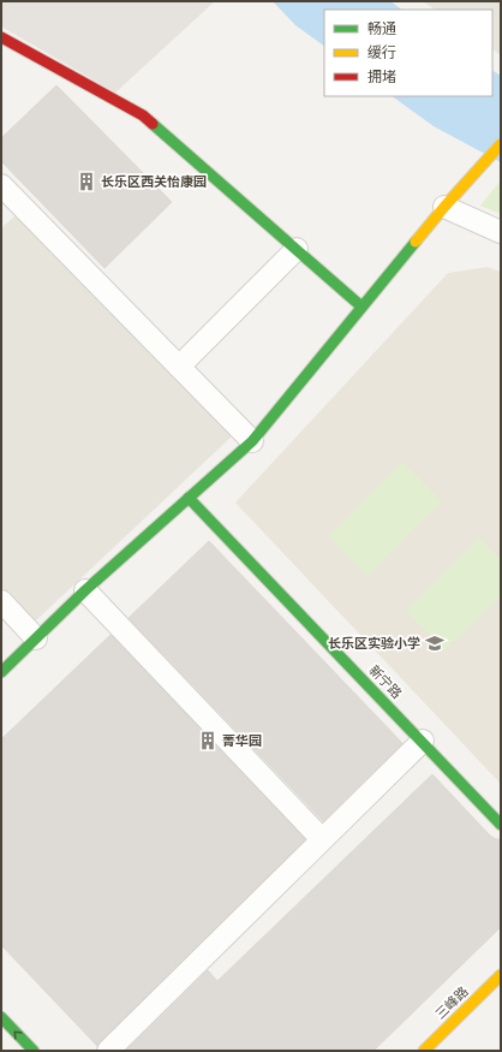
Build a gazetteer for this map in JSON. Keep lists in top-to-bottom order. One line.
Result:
{"streets":{"street":["新宁路","三峰路"]},"places":{"building":["长乐区西关怡康园","菁华园"],"school or university":["长乐区实验小学"]},"legend":["畅通","缓行","拥堵"]}
